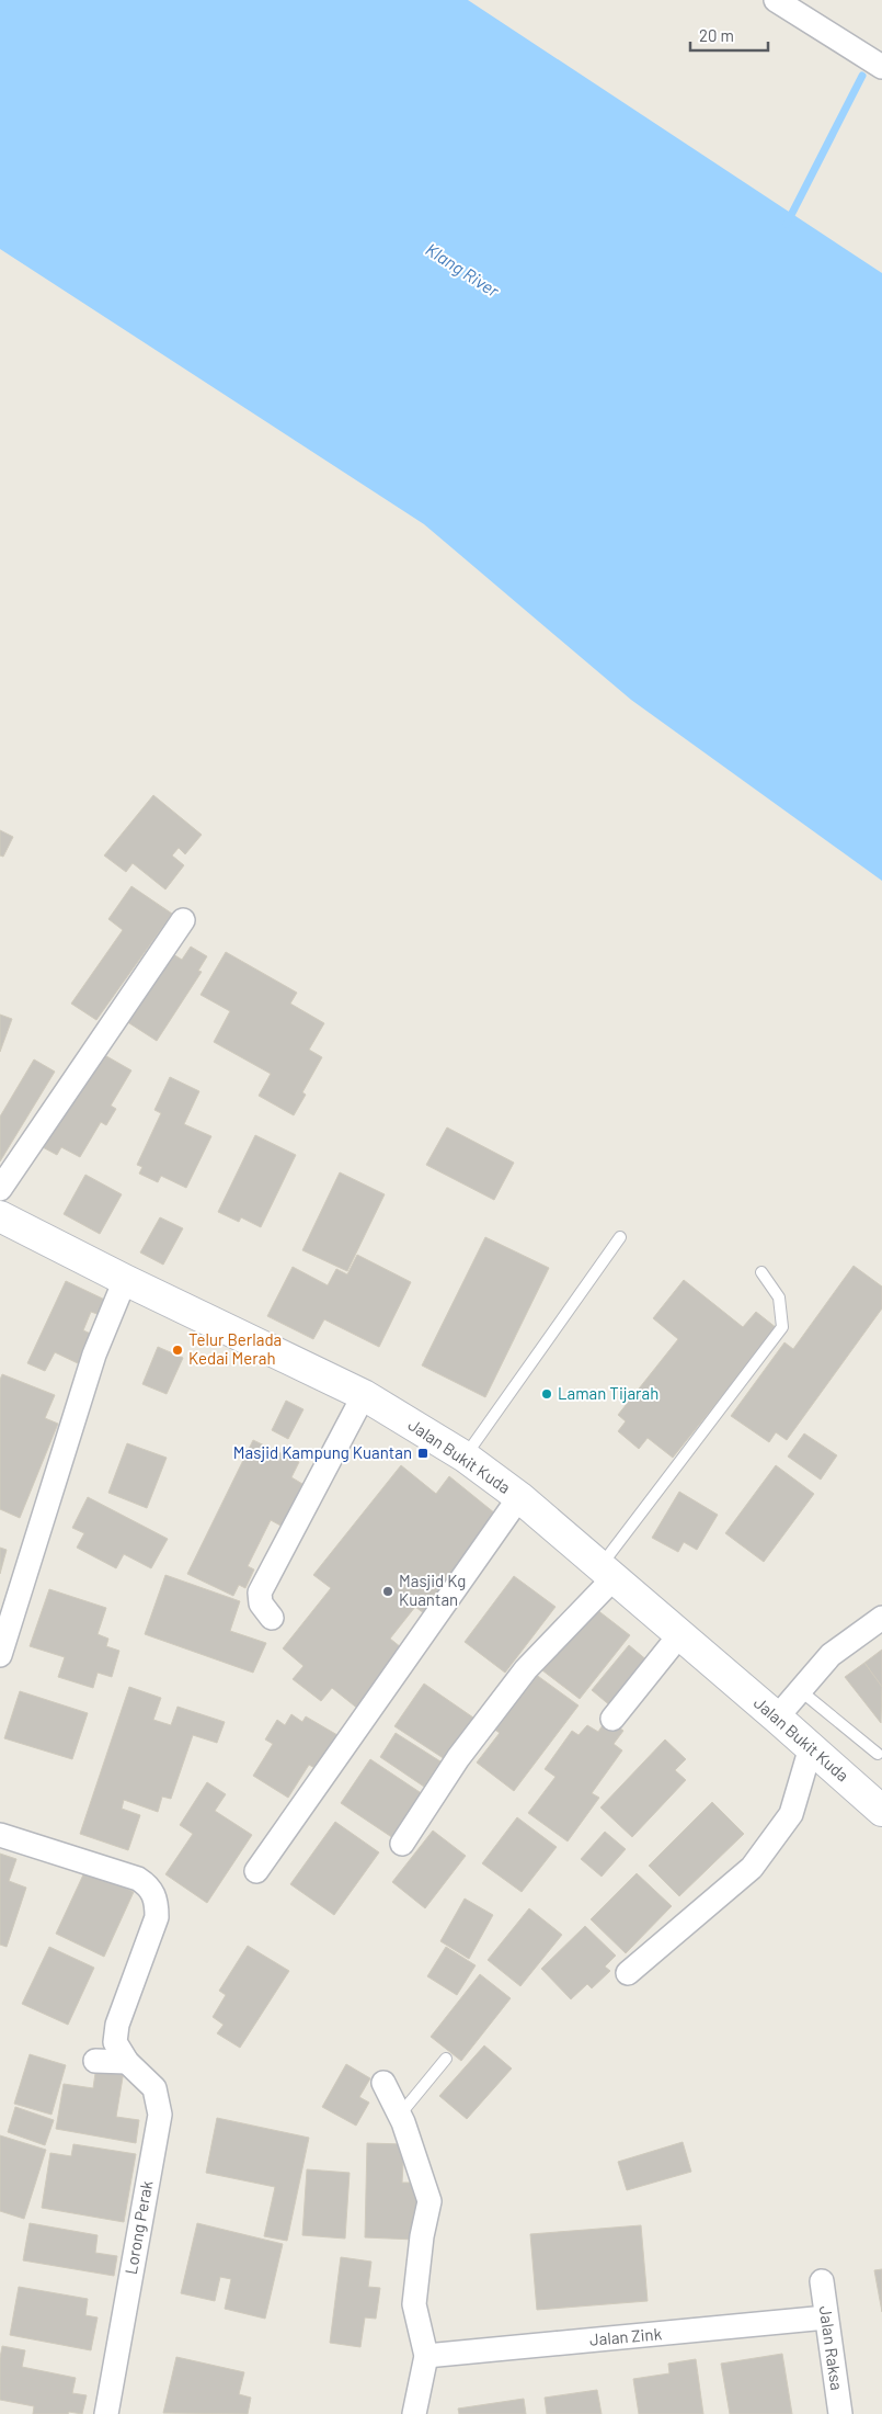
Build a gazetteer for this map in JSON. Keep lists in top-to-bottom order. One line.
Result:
{"streets":{"street":["Jalan Bukit Kuda","Lorong Perak","Jalan Zink","Jalan Raksa"]},"crossings":[["Jalan Zink","Jalan Raksa"]],"water":["Klang River"],"places":{"other":["Telur Berlada Kedai Merah","Laman Tijarah","Masjid Kg Kuantan"],"transit":["Masjid Kampung Kuantan"]},"scale_bar":"20 m"}
